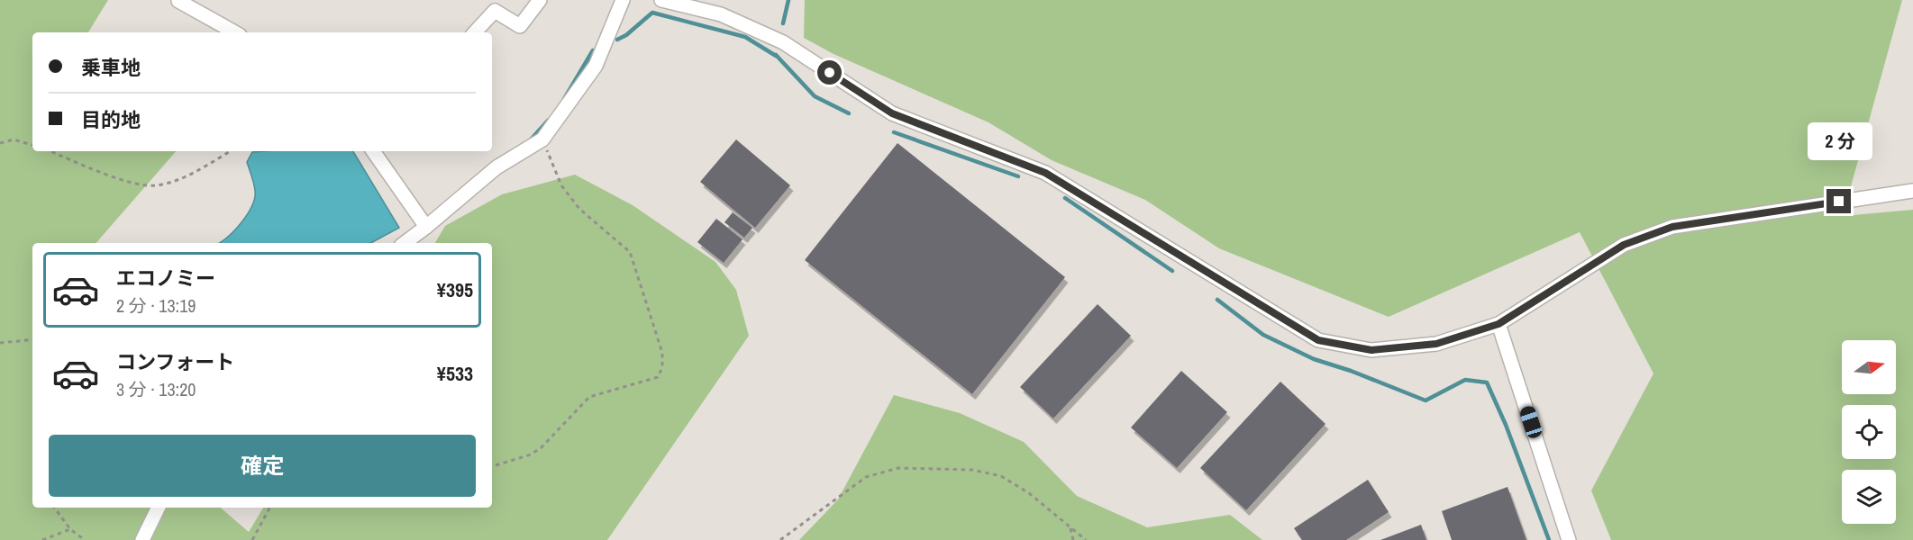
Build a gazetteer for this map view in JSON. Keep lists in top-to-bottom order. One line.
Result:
{"north":"right","page":{"banner":["乗車地","目的地"],"bubble":"2 分","list":[{"name":"エコノミー","note":"2 分 · 13:19","value":"¥395"},{"name":"コンフォート","note":"3 分 · 13:20","value":"¥533"}],"buttons":"確定"}}
